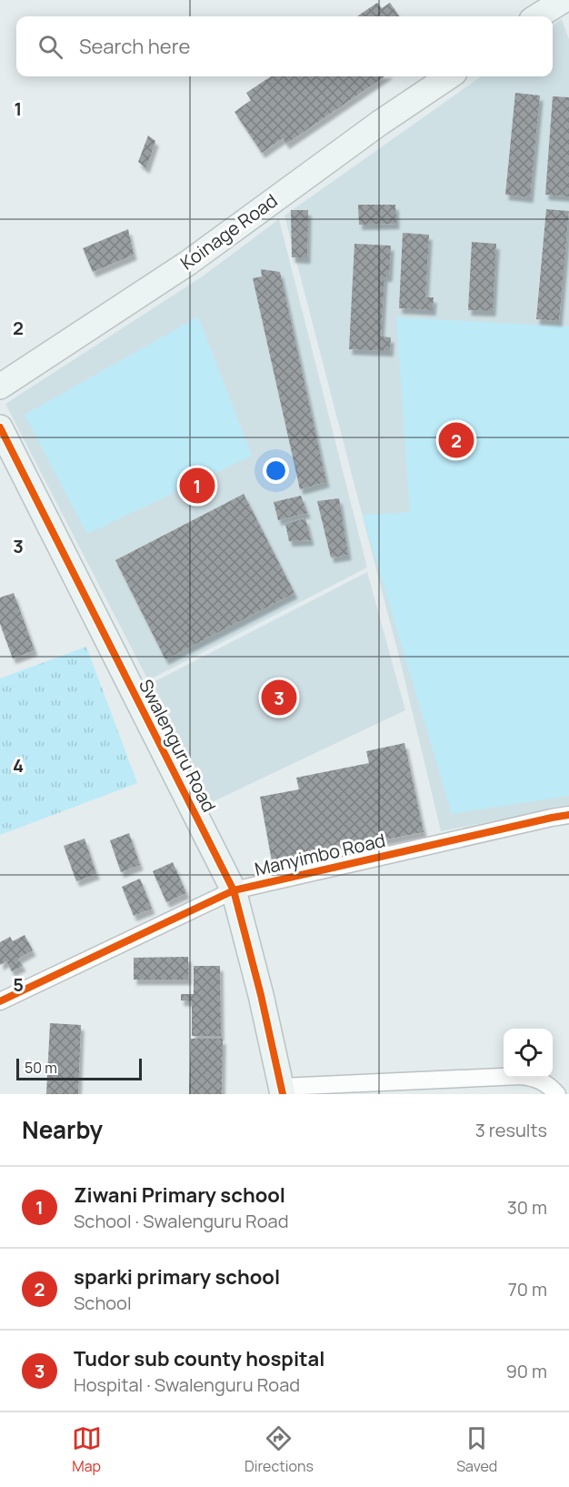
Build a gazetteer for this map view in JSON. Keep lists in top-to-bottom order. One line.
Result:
{"streets":{"street":["Koinage Road","Swalenguru Road","Manyimbo Road"]},"crossings":[["Swalenguru Road","Manyimbo Road"]],"scale_bar":"50 m","page":{"search":"Search here","pins":["2","1","3"],"scale":"50 m","heading":["Nearby","3 results"],"list":[{"mark":"1","name":"Ziwani Primary school","note":"School · Swalenguru Road","value":"30 m"},{"mark":"2","name":"sparki primary school","note":"School","value":"70 m"},{"mark":"3","name":"Tudor sub county hospital","note":"Hospital · Swalenguru Road","value":"90 m"}],"nav":["Map","Directions","Saved"]},"grid":{"rows":["1","2","3","4","5"]}}
